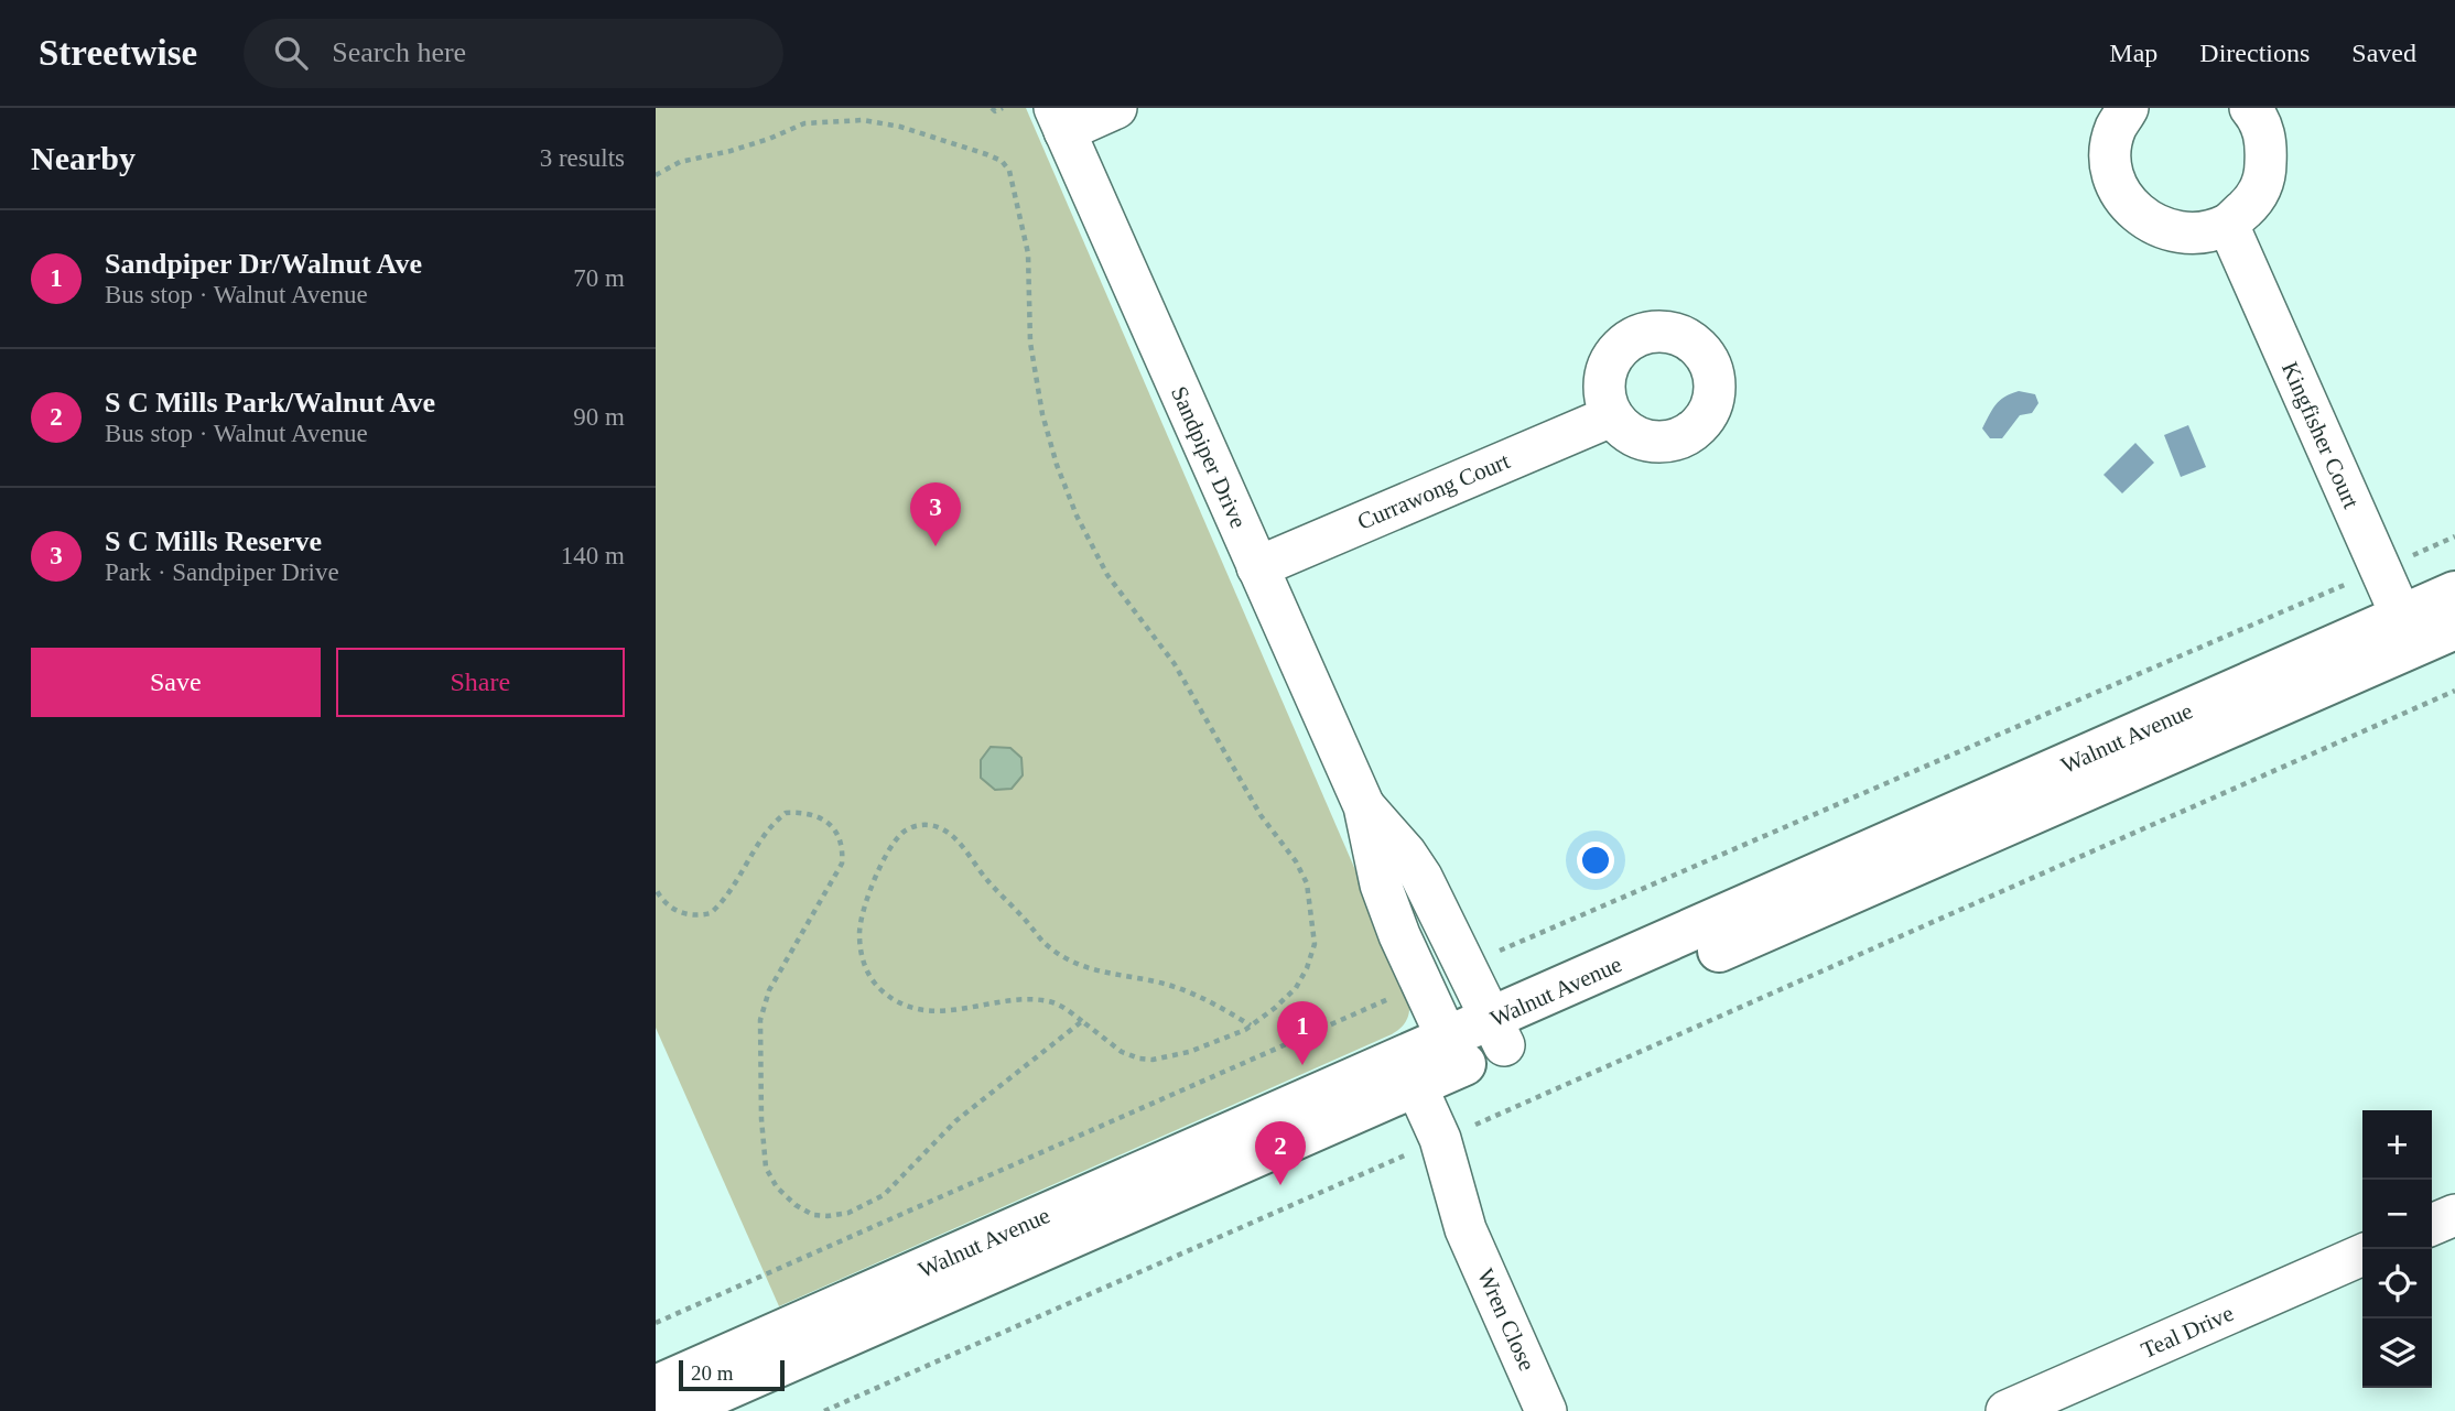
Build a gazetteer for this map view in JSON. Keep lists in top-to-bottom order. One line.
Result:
{"streets":{"street":["Kingfisher Court","Sandpiper Drive","Currawong Court","Walnut Avenue","Wren Close","Teal Drive"]},"crossings":[["Kingfisher Court","Walnut Avenue"],["Sandpiper Drive","Currawong Court"],["Sandpiper Drive","Walnut Avenue"],["Walnut Avenue","Wren Close"]],"scale_bar":"20 m","page":{"header":"Streetwise","search":"Search here","nav":["Map","Directions","Saved"],"heading":["Nearby","3 results"],"list":[{"mark":"1","name":"Sandpiper Dr/Walnut Ave","note":"Bus stop · Walnut Avenue","value":"70 m"},{"mark":"2","name":"S C Mills Park/Walnut Ave","note":"Bus stop · Walnut Avenue","value":"90 m"},{"mark":"3","name":"S C Mills Reserve","note":"Park · Sandpiper Drive","value":"140 m"}],"pins":["3","1","2"],"buttons":["Save","Share"],"map_buttons":["+","−"],"scale":"20 m"}}
